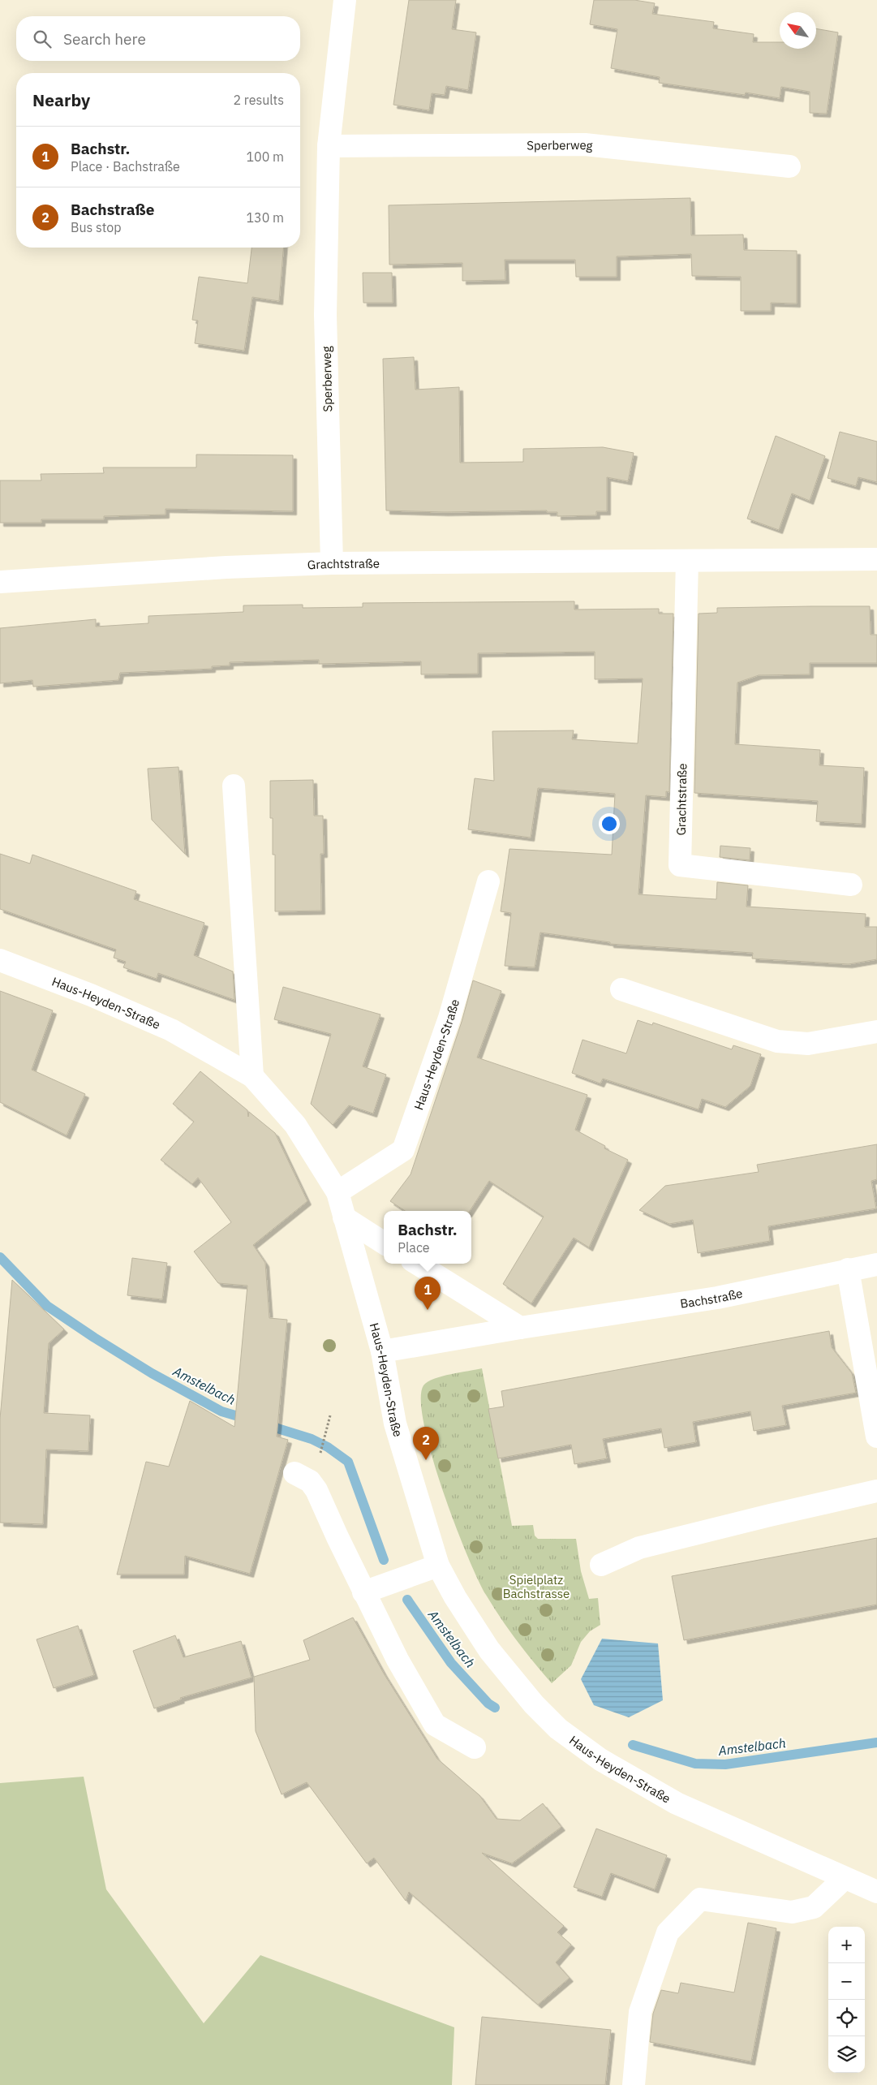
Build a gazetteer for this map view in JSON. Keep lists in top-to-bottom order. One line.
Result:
{"streets":{"street":["Sperberweg","Grachtstraße","Haus-Heyden-Straße","Bachstraße"]},"crossings":[["Sperberweg","Grachtstraße"],["Haus-Heyden-Straße","Bachstraße"]],"water":["Amstelbach"],"parks":["Spielplatz Bachstrasse"],"north":"top left","page":{"search":"Search here","heading":["Nearby","2 results"],"list":[{"mark":"1","name":"Bachstr.","note":"Place · Bachstraße","value":"100 m"},{"mark":"2","name":"Bachstraße","note":"Bus stop","value":"130 m"}],"popup":["Bachstr.","Place"],"pins":["1","2"],"map_buttons":["+","−"]}}
